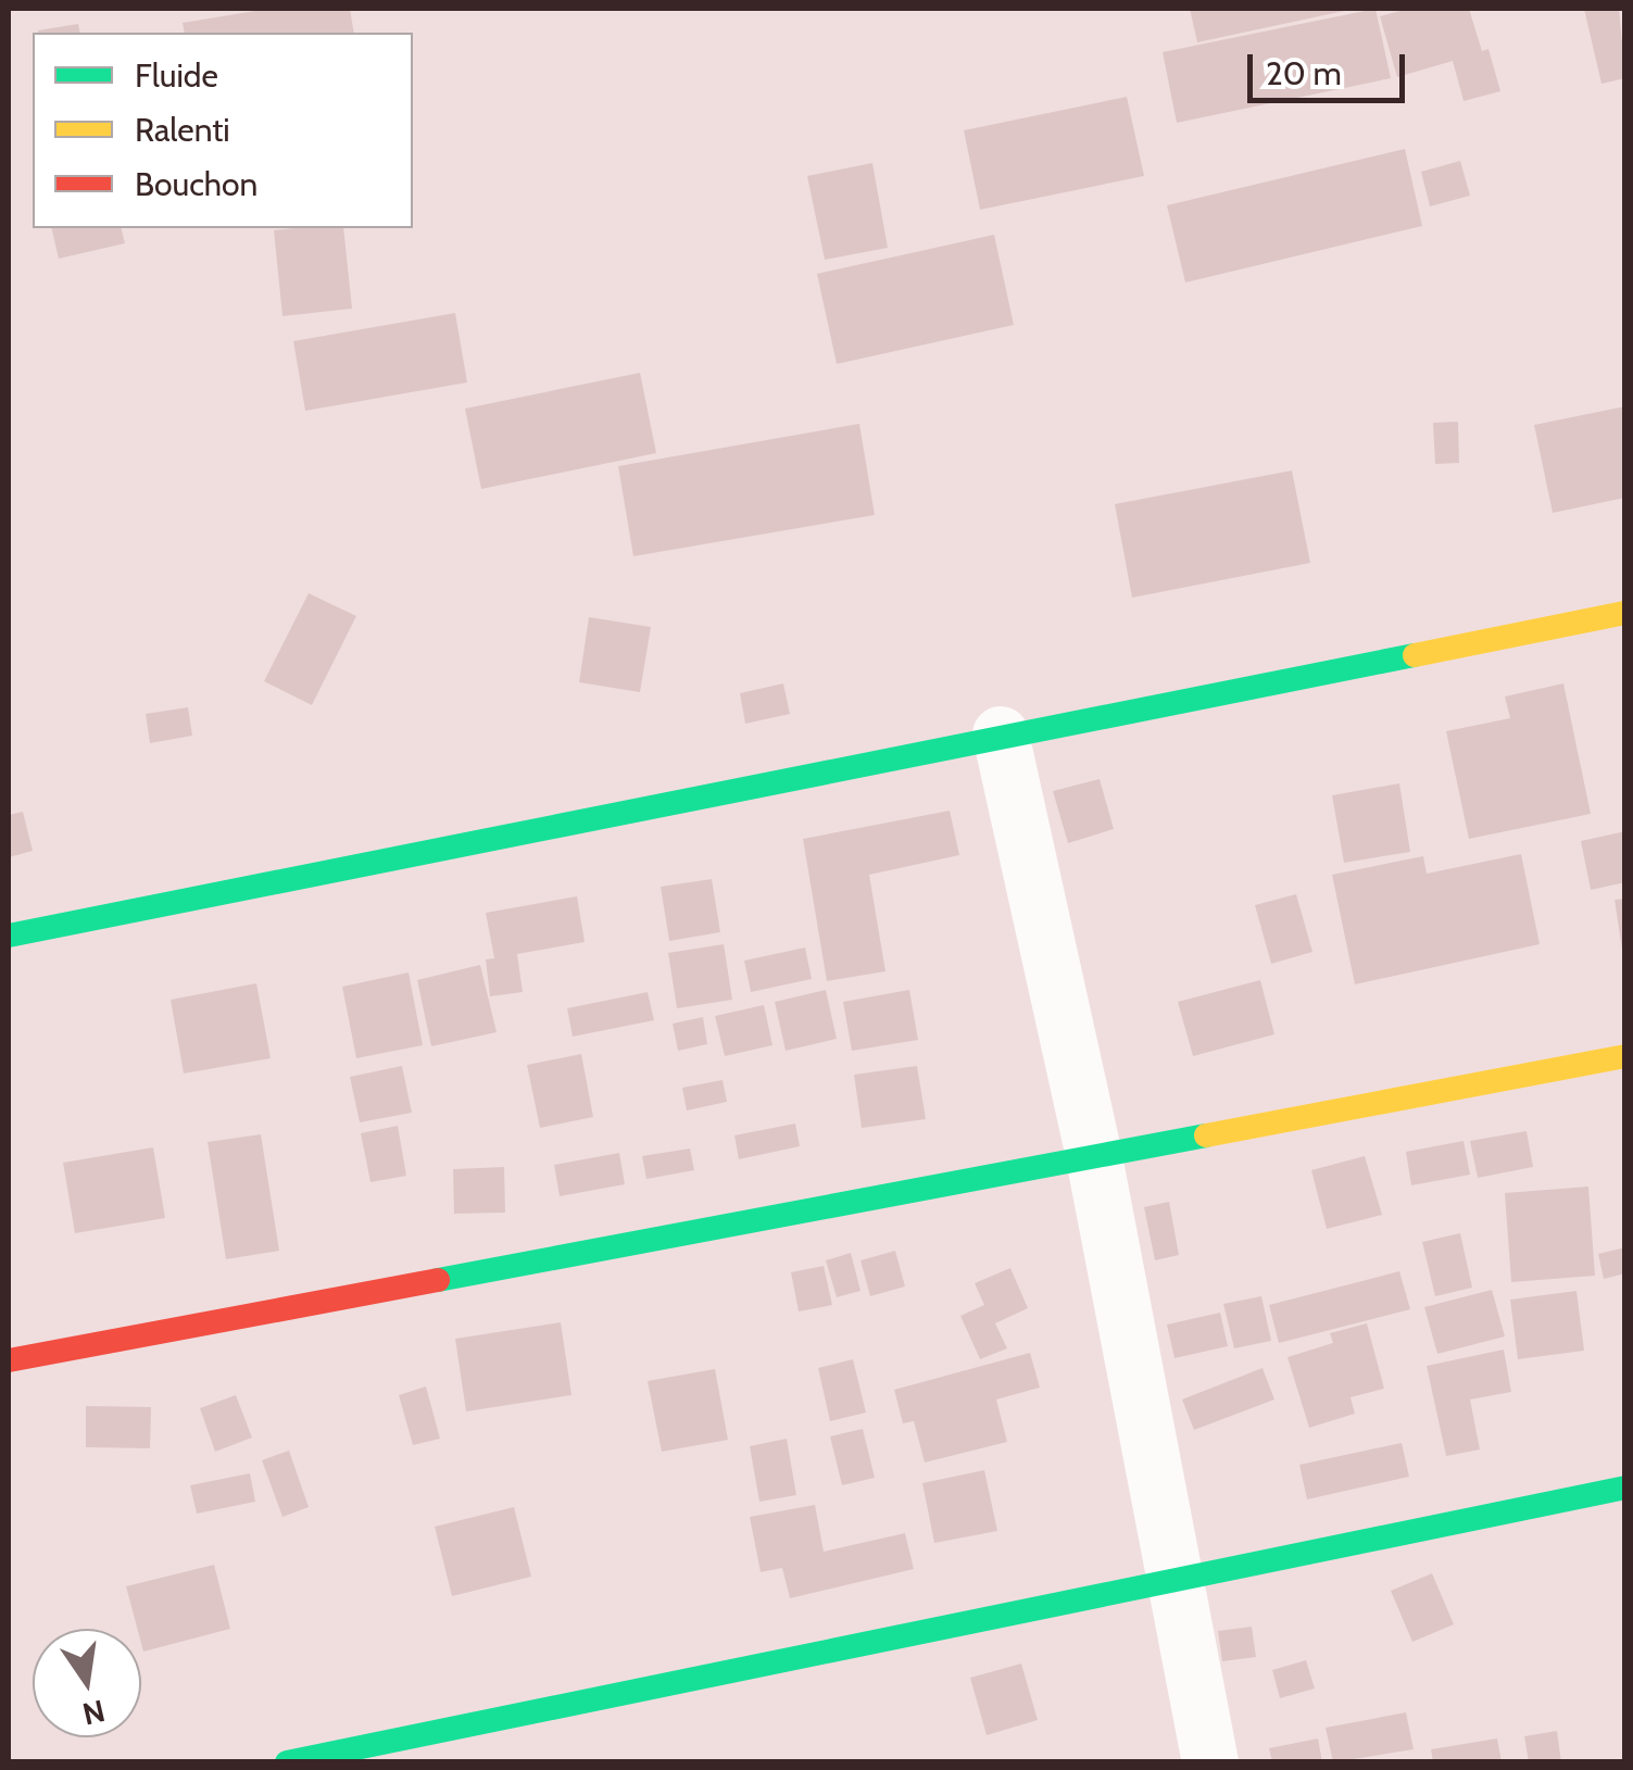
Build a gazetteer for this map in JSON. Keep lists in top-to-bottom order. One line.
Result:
{"legend":["Fluide","Ralenti","Bouchon"],"scale_bar":"20 m","north":"bottom"}
